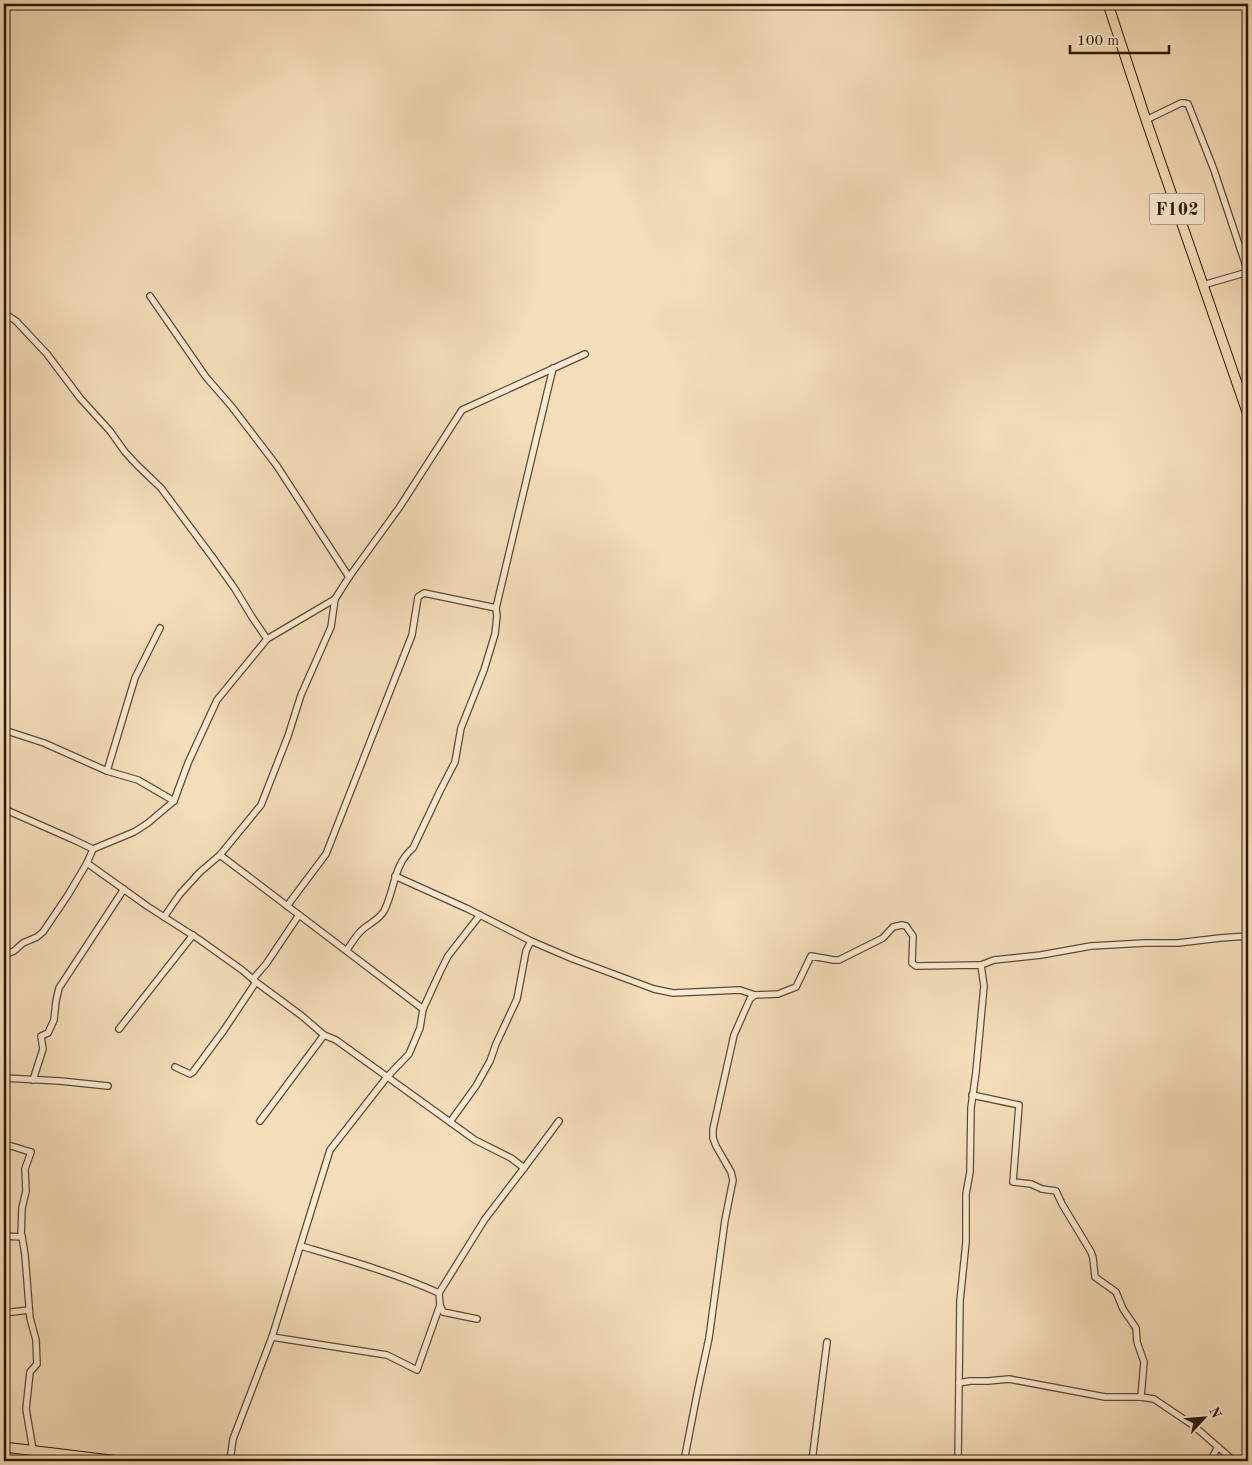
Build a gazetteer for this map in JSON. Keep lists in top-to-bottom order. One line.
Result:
{"streets":{"main road":["F102"]},"scale_bar":"100 m","north":"top right"}
